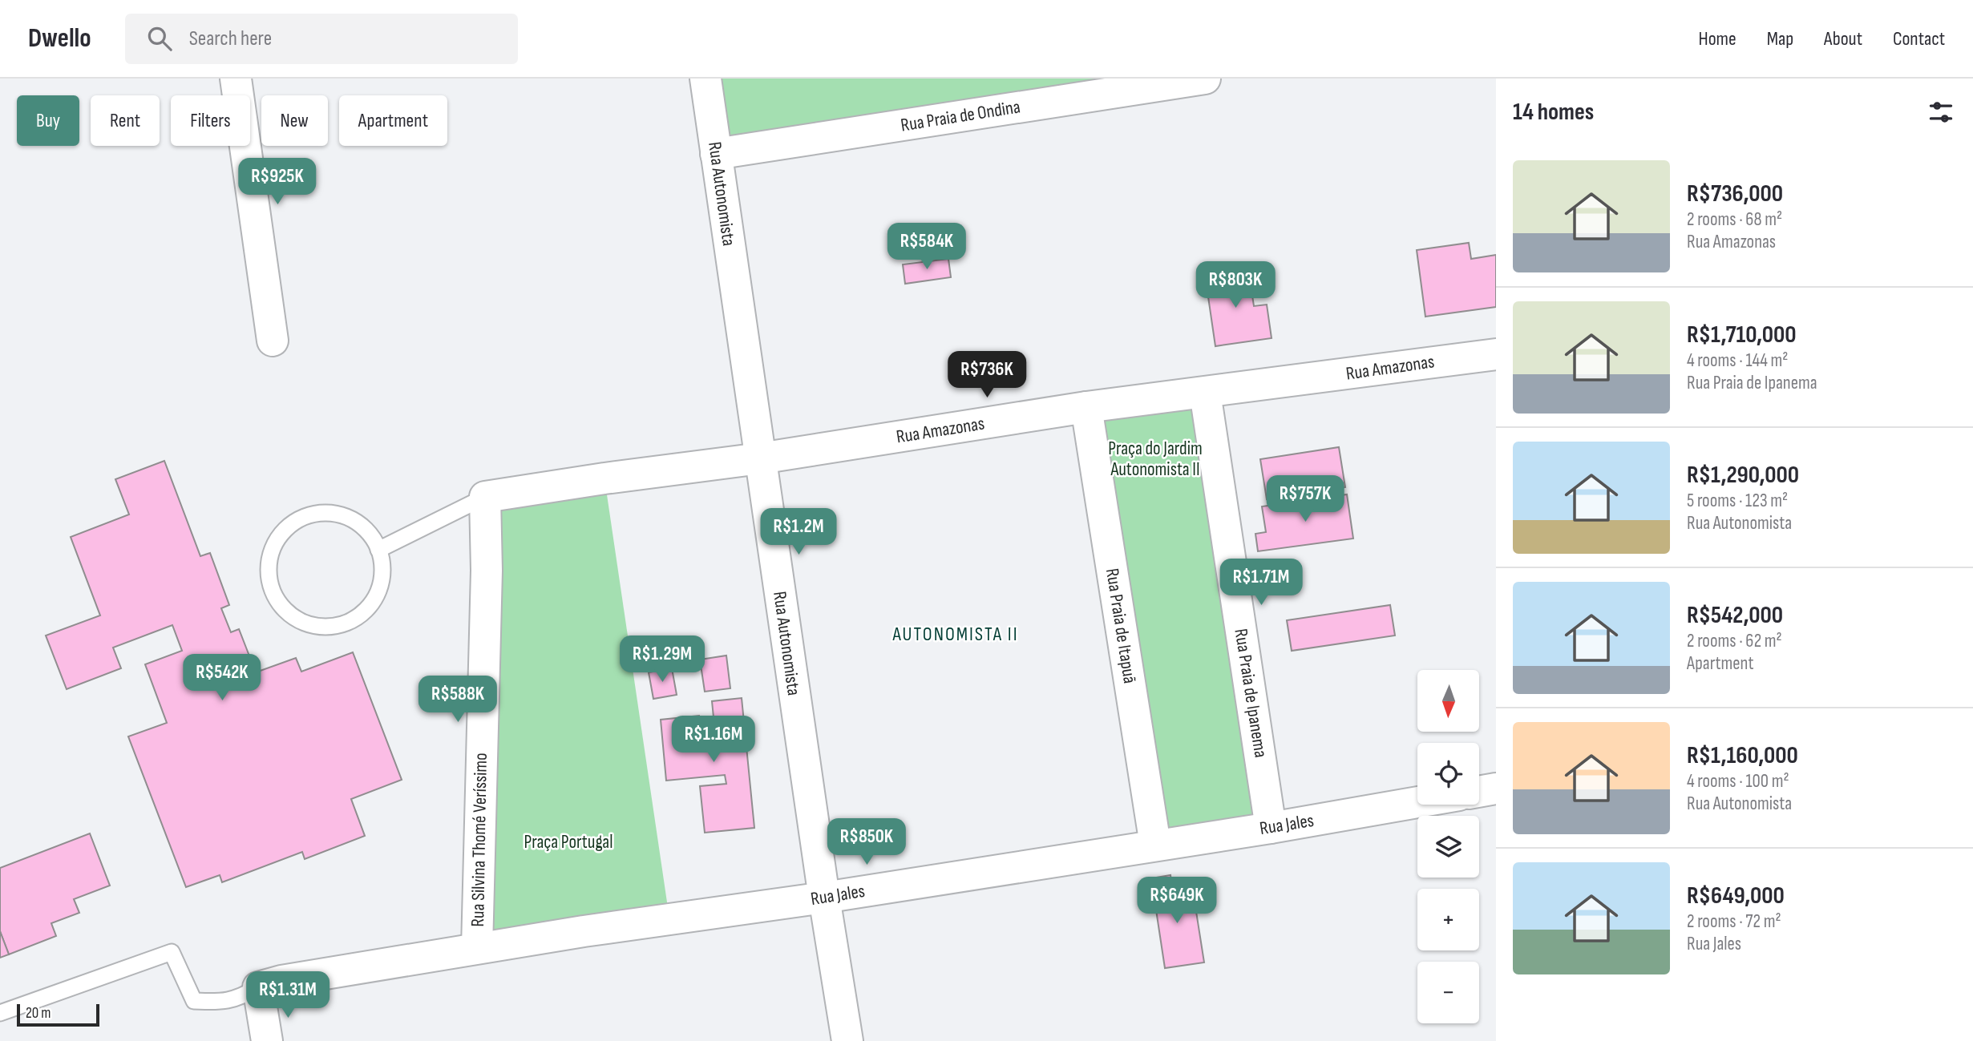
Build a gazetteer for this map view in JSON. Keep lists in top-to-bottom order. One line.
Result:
{"streets":{"street":["Rua Praia de Ondina","Rua Autonomista","Rua Amazonas","Rua Praia de Itapuã","Rua Praia de Ipanema","Rua Jales","Rua Silvina Thomé Veríssimo"]},"crossings":[["Rua Praia de Ondina","Rua Autonomista"],["Rua Autonomista","Rua Amazonas"],["Rua Autonomista","Rua Jales"],["Rua Amazonas","Rua Praia de Itapuã"],["Rua Amazonas","Rua Praia de Ipanema"],["Rua Amazonas","Rua Silvina Thomé Veríssimo"],["Rua Praia de Itapuã","Rua Jales"],["Rua Praia de Ipanema","Rua Jales"],["Rua Jales","Rua Silvina Thomé Veríssimo"]],"districts":["AUTONOMISTA II"],"parks":["Praça do Jardim Autonomista II","Praça Portugal"],"scale_bar":"20 m","north":"bottom","page":{"header":"Dwello","search":"Search here","nav":["Home","Map","About","Contact"],"heading":"14 homes","chip":["Buy","Rent","Filters","New","Apartment"],"list":[{"name":"R$736,000","note":"2 rooms · 68 m² · Rua Amazonas"},{"name":"R$1,710,000","note":"4 rooms · 144 m² · Rua Praia de Ipanema"},{"name":"R$1,290,000","note":"5 rooms · 123 m² · Rua Autonomista"},{"name":"R$542,000","note":"2 rooms · 62 m² · Apartment"},{"name":"R$1,160,000","note":"4 rooms · 100 m² · Rua Autonomista"},{"name":"R$649,000","note":"2 rooms · 72 m² · Rua Jales"}],"price":["R$925K","R$584K","R$803K","R$736K","R$757K","R$1.2M","R$1.71M","R$1.29M","R$542K","R$588K","R$1.16M","R$850K","R$649K","R$1.31M"],"map_buttons":["+","−"],"scale":"20 m"}}
